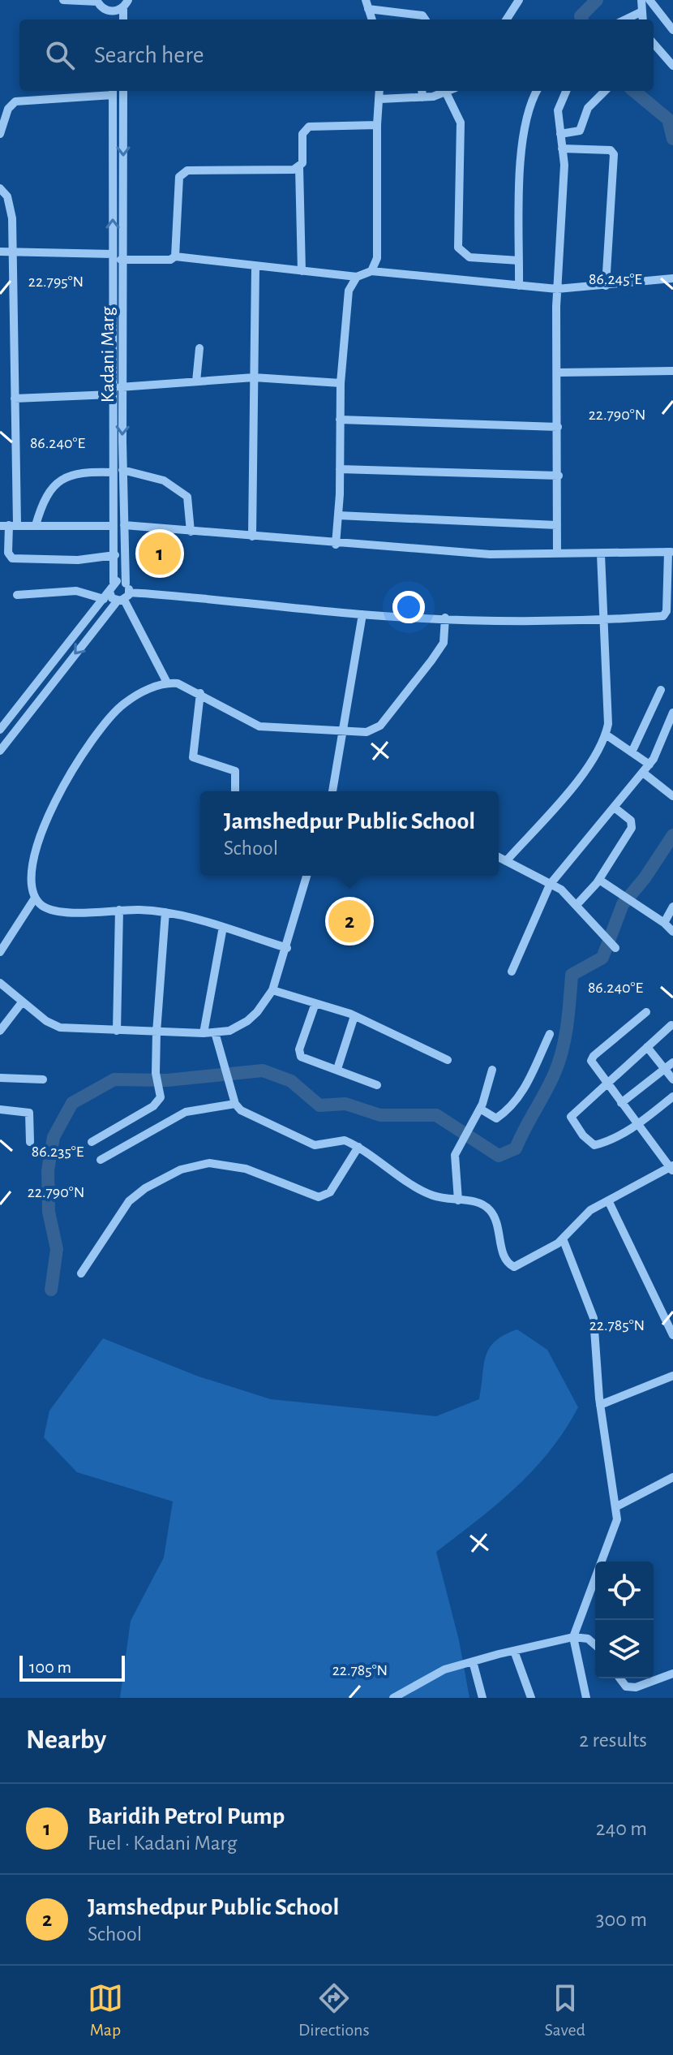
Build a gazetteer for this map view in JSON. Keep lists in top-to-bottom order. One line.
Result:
{"streets":{"street":["Kadani Marg"]},"scale_bar":"100 m","page":{"search":"Search here","pins":["1","2"],"popup":["Jamshedpur Public School","School"],"scale":"100 m","heading":["Nearby","2 results"],"list":[{"mark":"1","name":"Baridih Petrol Pump","note":"Fuel · Kadani Marg","value":"240 m"},{"mark":"2","name":"Jamshedpur Public School","note":"School","value":"300 m"}],"nav":["Map","Directions","Saved"]},"coordinates":["86.245°E","22.795°N","22.790°N","86.240°E","86.235°E","22.785°N"]}
